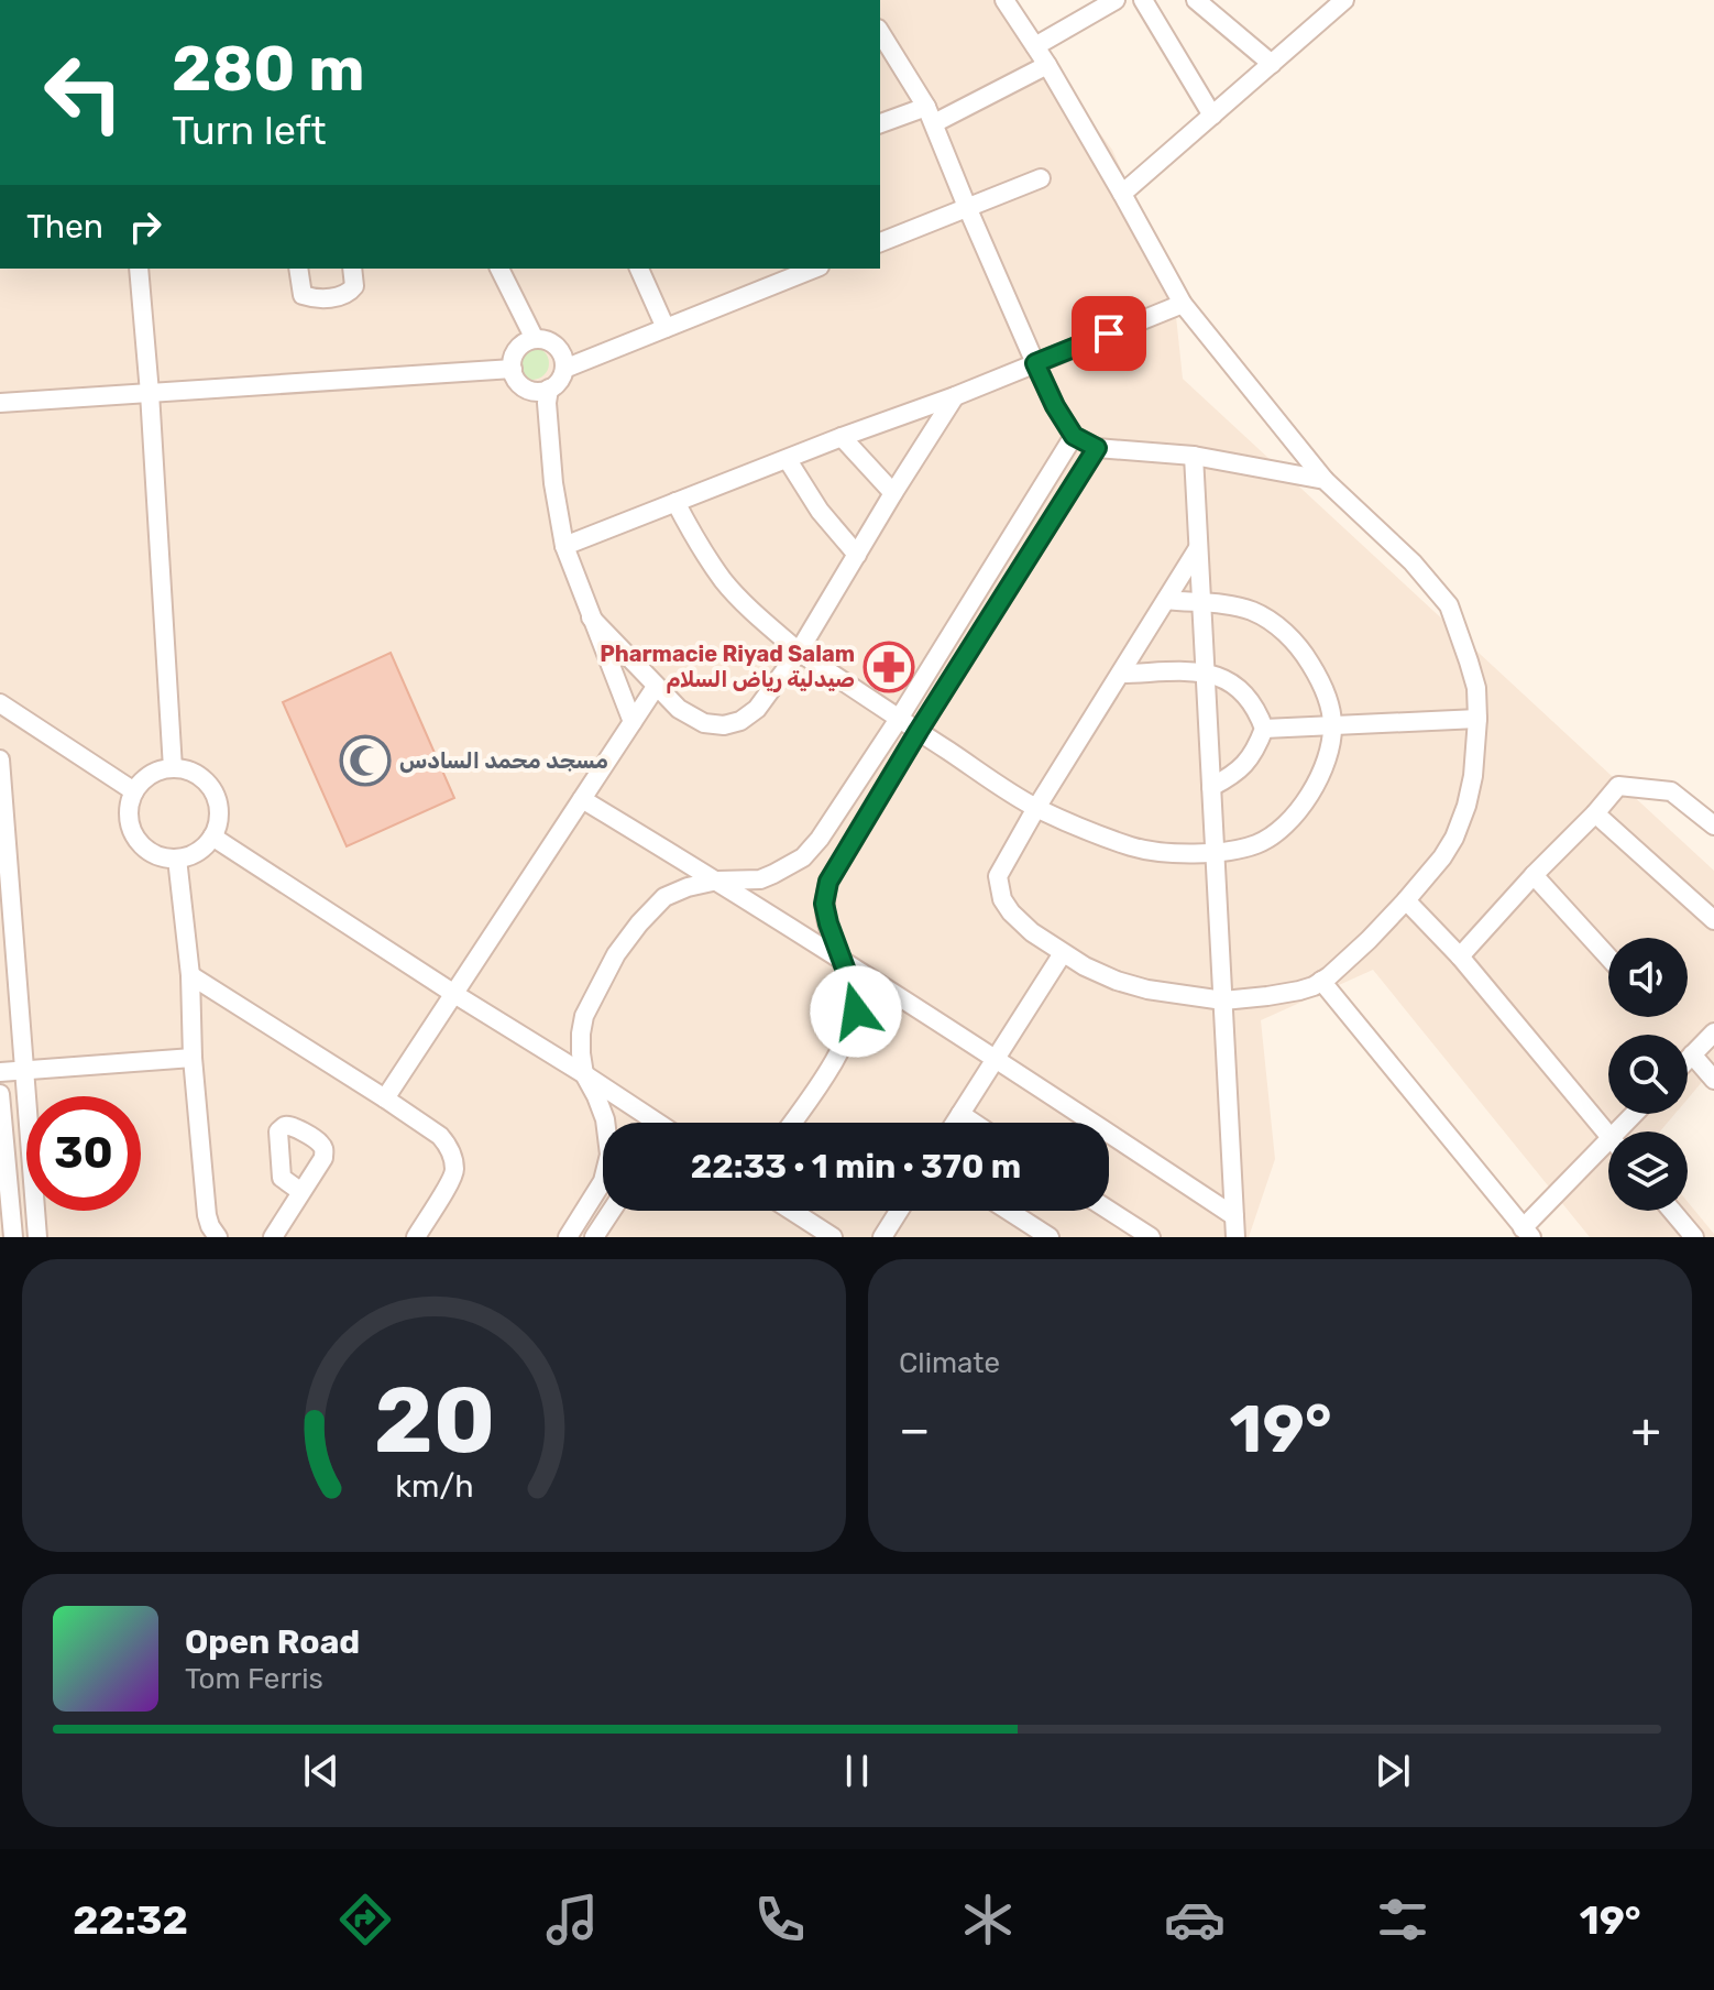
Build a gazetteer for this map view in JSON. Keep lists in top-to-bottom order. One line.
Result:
{"places":{"pharmacy":["Pharmacie Riyad Salam صيدلية رياض السلام"],"mosque":["مسجد محمد السادس"]},"page":{"turn":["280 m","Turn left"],"then":"Then","limit":"30","trip":"22:33 · 1 min · 370 m","tile":"Climate","heat":["−","19°","+"],"song":["Open Road","Tom Ferris"],"tabs":["22:32","19°"],"gauge":["20","km/h"]}}
